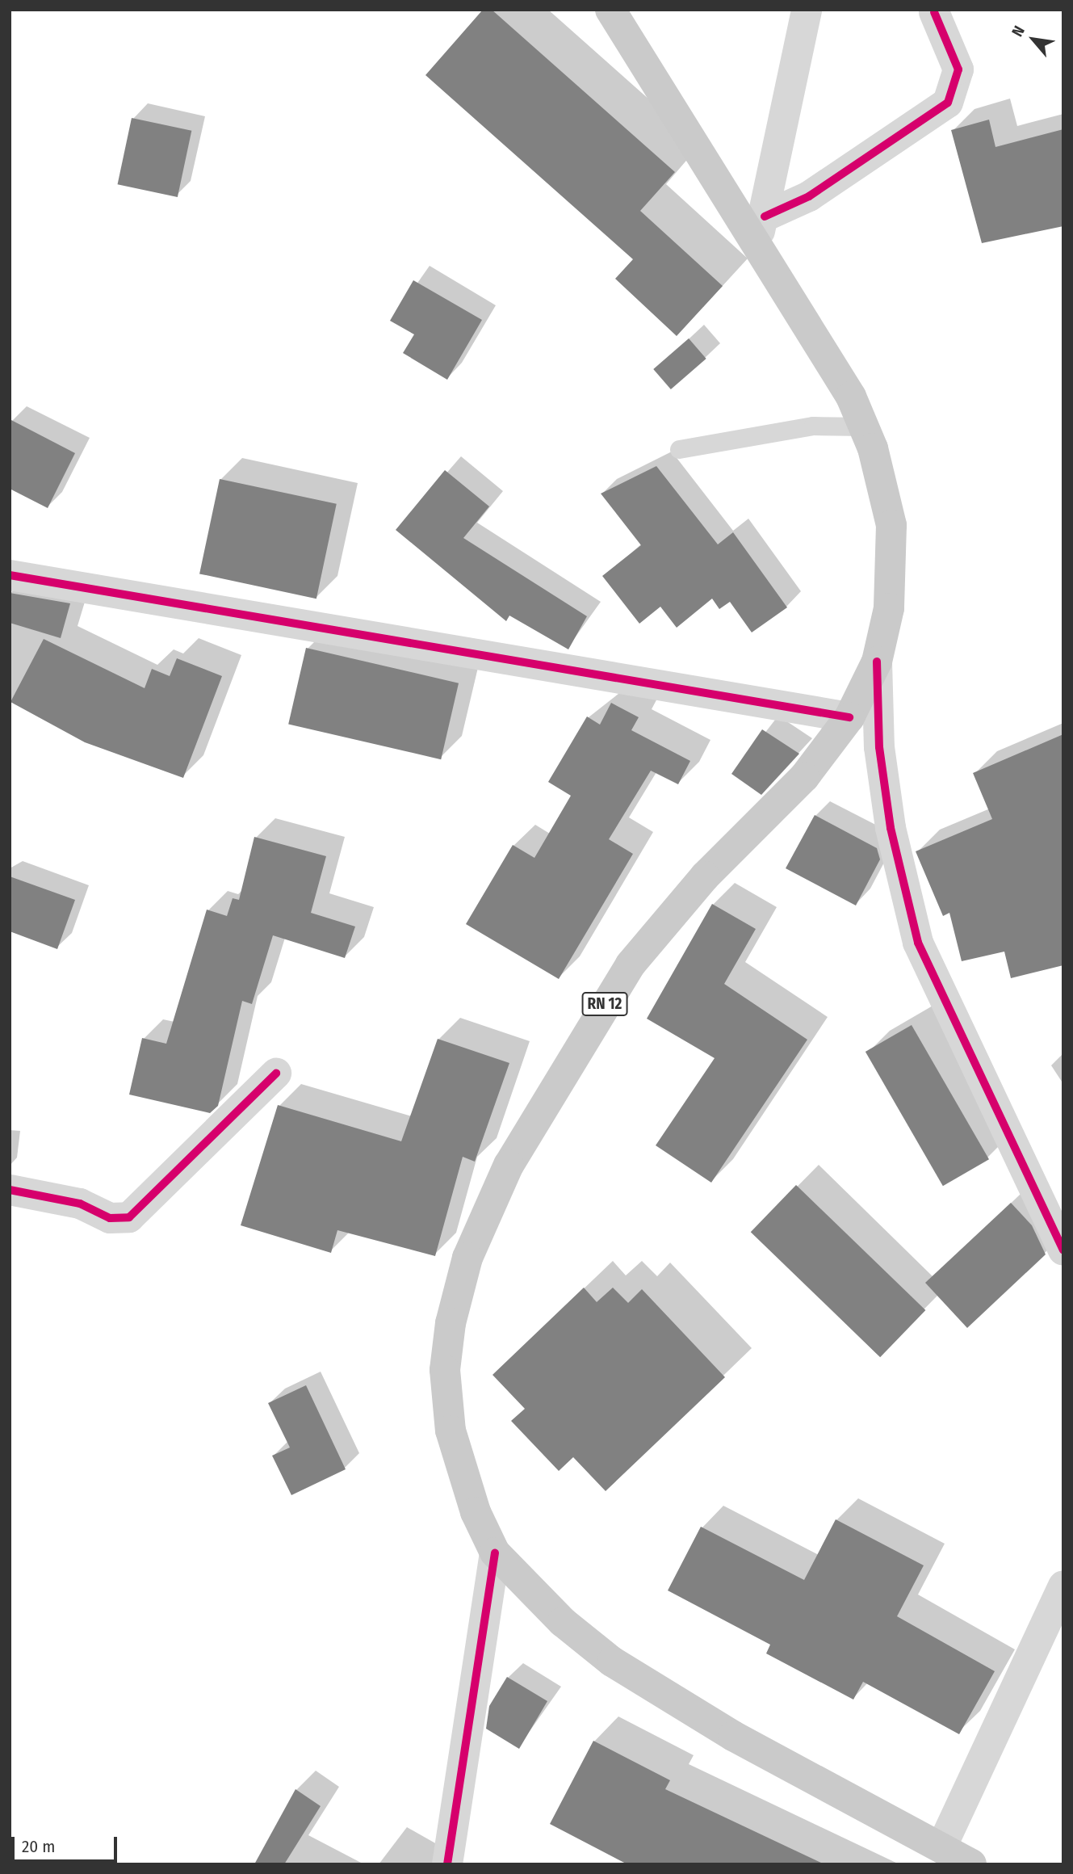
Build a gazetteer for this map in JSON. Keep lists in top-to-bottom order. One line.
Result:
{"streets":{"main road":["RN 12"]},"scale_bar":"20 m","north":"top left"}
